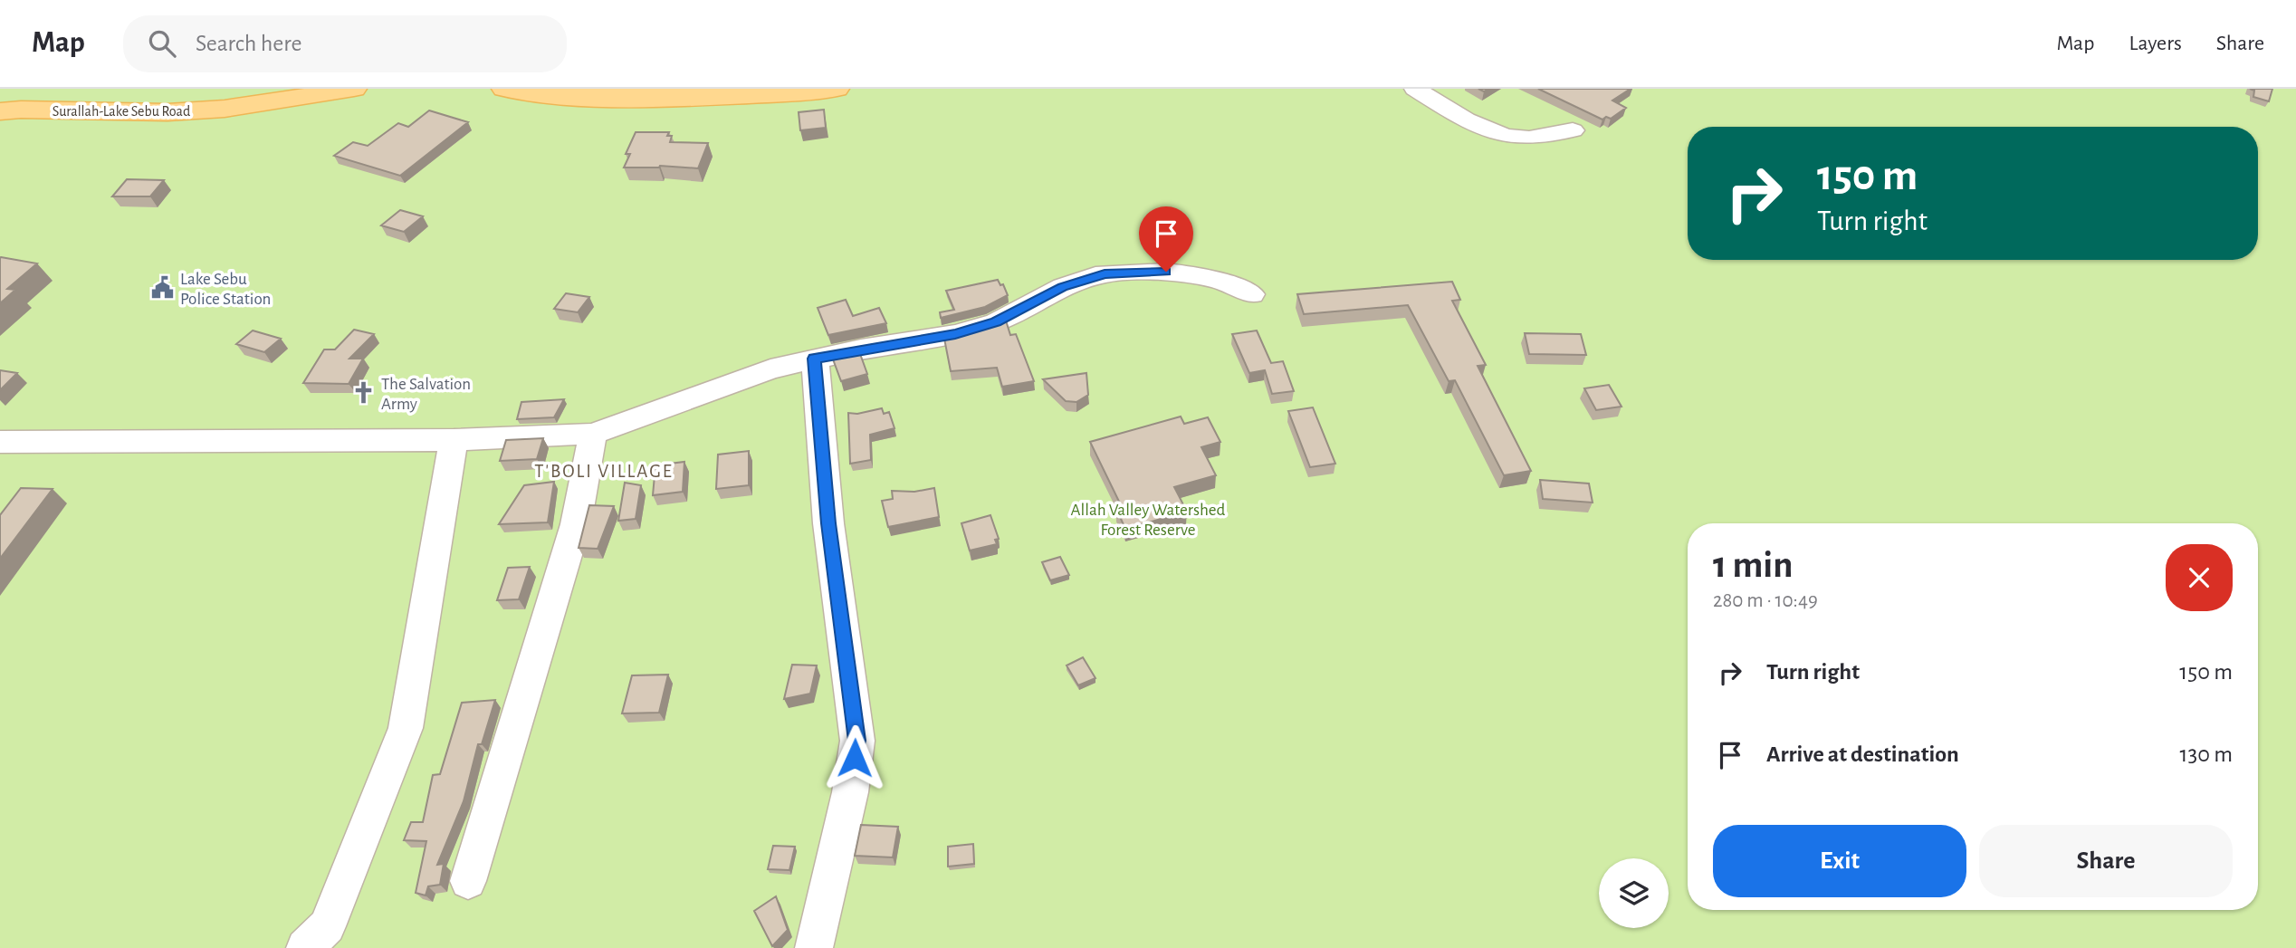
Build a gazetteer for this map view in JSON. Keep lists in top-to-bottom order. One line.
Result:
{"streets":{"main road":["Surallah-Lake Sebu Road"]},"districts":["T'BOLI VILLAGE"],"parks":["Allah Valley Watershed Forest Reserve"],"places":{"public building":["Lake Sebu Police Station"],"church":["The Salvation Army"]},"page":{"header":"Map","search":"Search here","nav":["Map","Layers","Share"],"turn":["150 m","Turn right"],"heading":["1 min","280 m · 10:49"],"list":[{"name":"Turn right","value":"150 m"},{"name":"Arrive at destination","value":"130 m"}],"buttons":["Exit","Share"]}}
